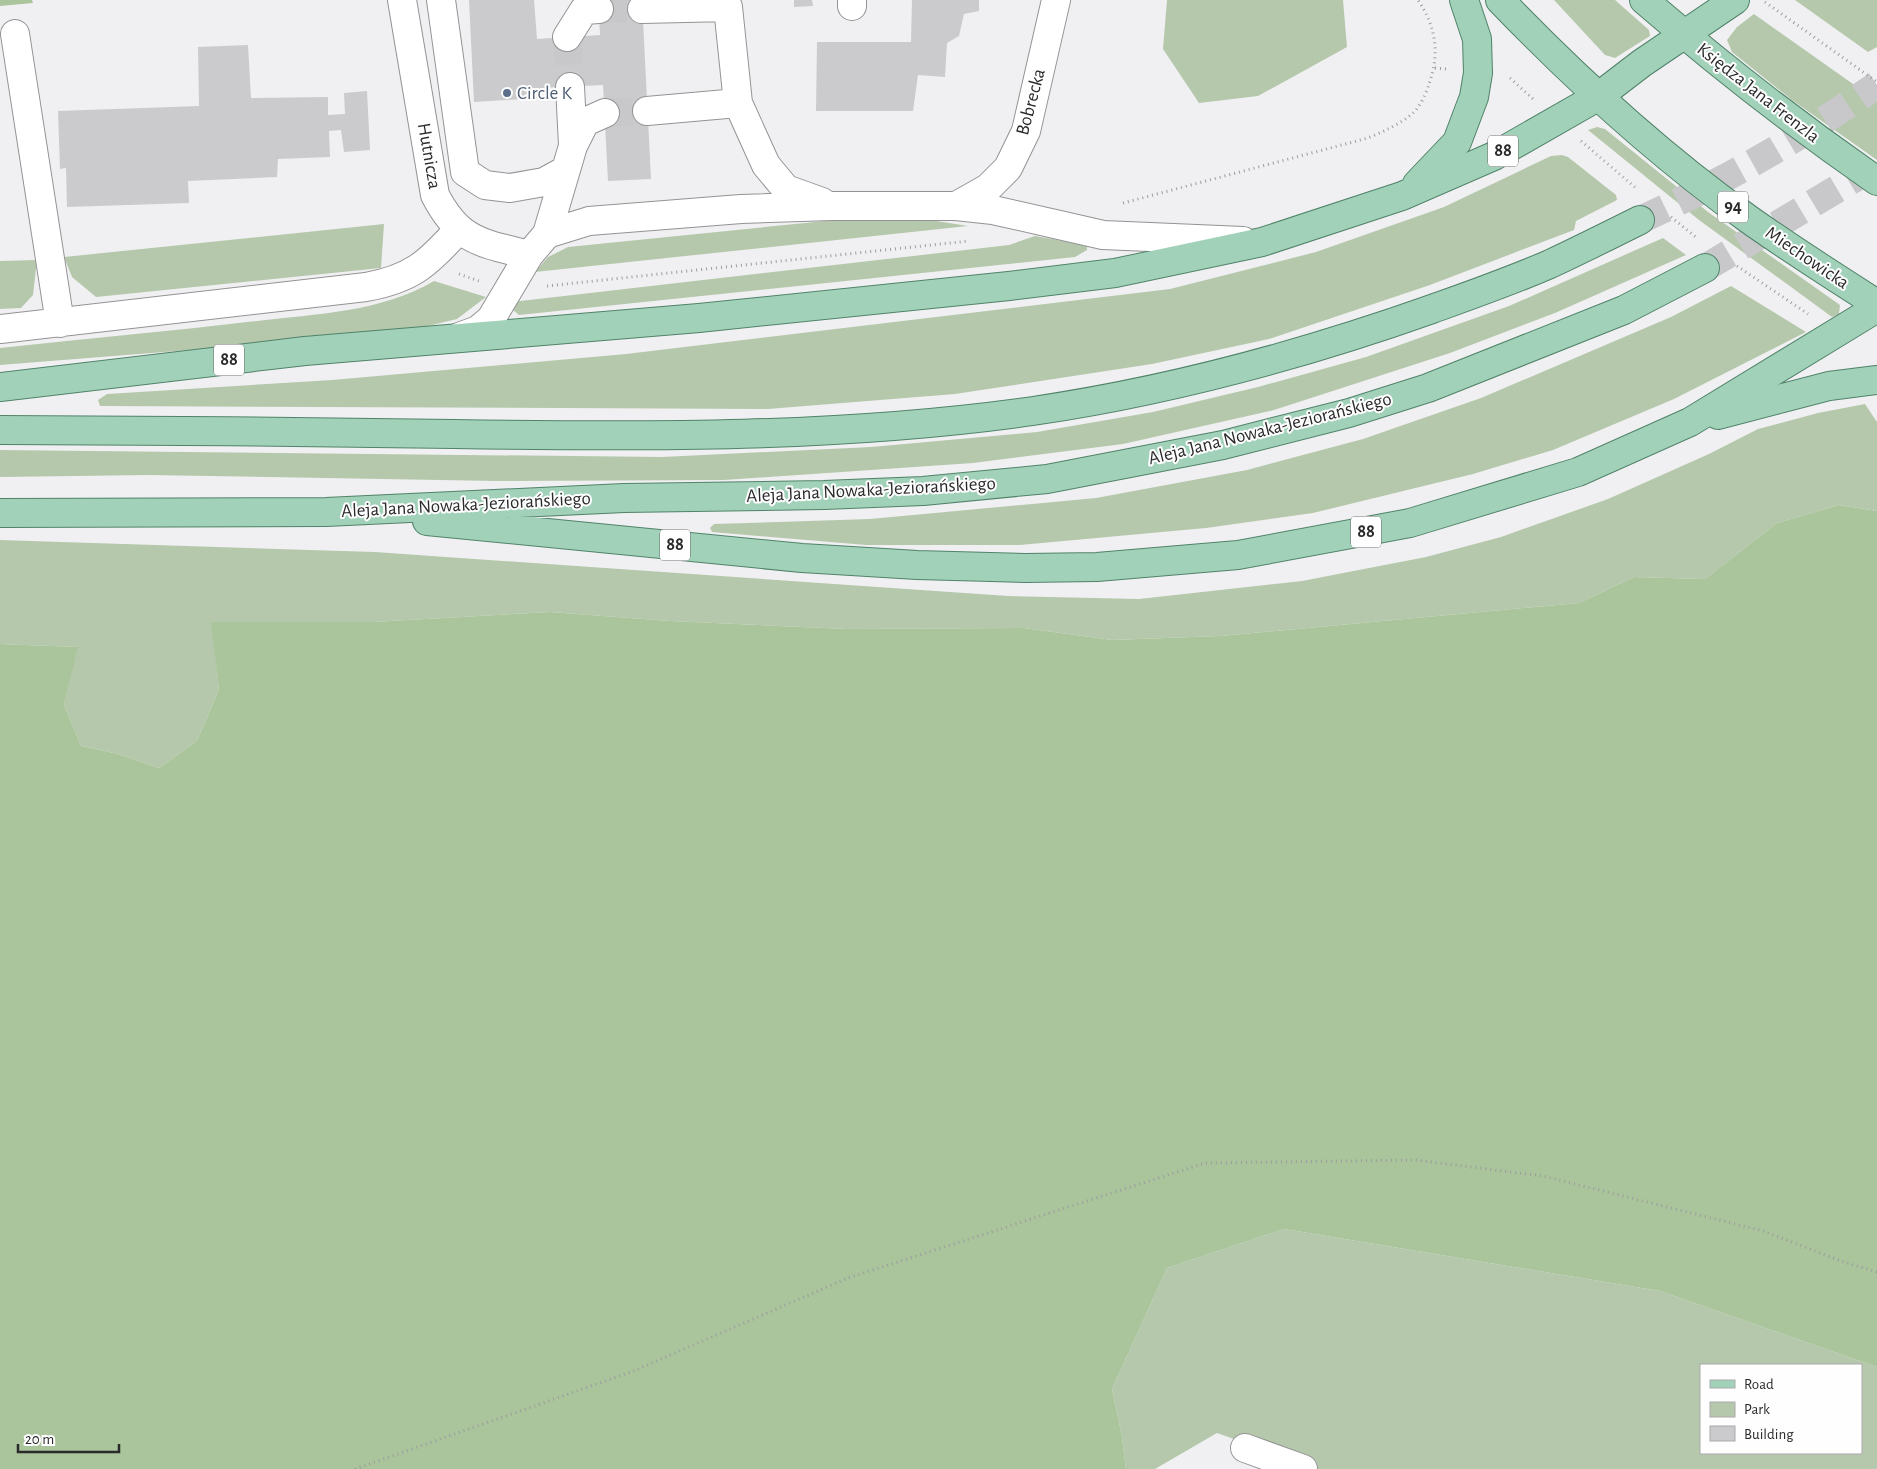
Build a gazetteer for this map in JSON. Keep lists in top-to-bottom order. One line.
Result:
{"streets":{"main road":["Księdza Jana Frenzla","88","94","Miechowicka","Aleja Jana Nowaka-Jeziorańskiego"],"street":["Bobrecka","Hutnicza"]},"crossings":[["Księdza Jana Frenzla","88"],["88","94"],["88","Miechowicka"],["88","Aleja Jana Nowaka-Jeziorańskiego"],["94","Miechowicka"]],"places":["Circle K"],"legend":["Road","Park","Building"],"scale_bar":"20 m"}
